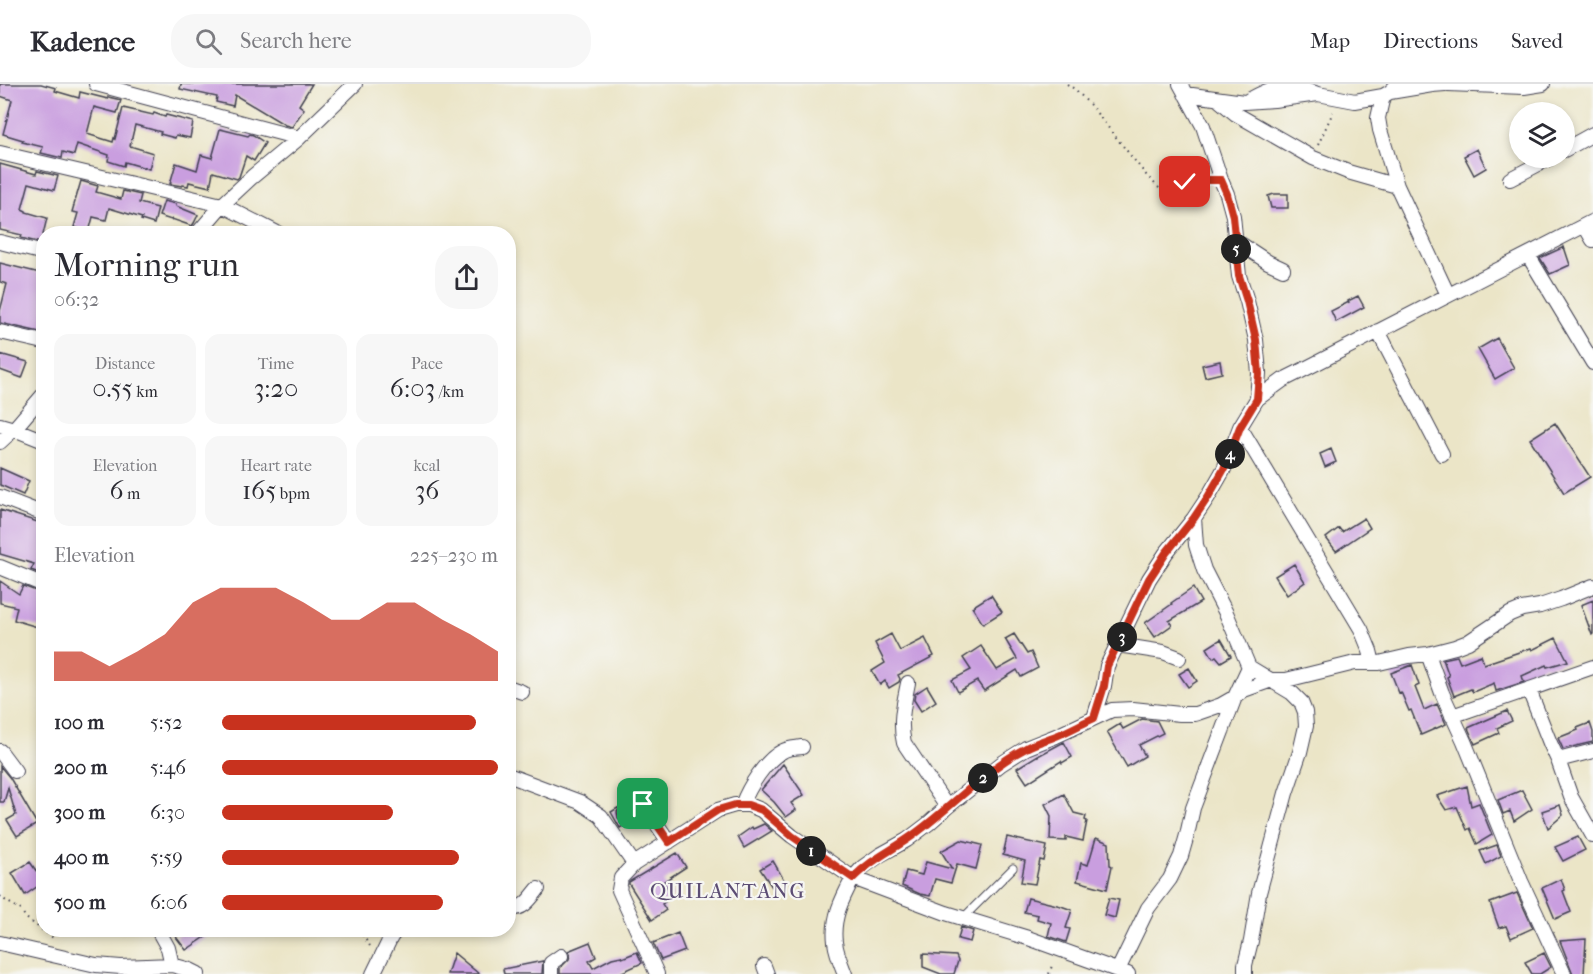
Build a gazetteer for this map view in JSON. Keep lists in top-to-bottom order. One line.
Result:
{"districts":["QUILANTANG"],"page":{"header":"Kadence","search":"Search here","nav":["Map","Directions","Saved"],"heading":["Morning run","06:32"],"pins":["5","4","3","2","1"],"stats":[["Distance","0.55 km"],["Time","3:20"],["Pace","6:03 /km"],["Elevation","6 m"],["Heart rate","165 bpm"],["kcal","36"]],"chart":["Elevation","225–230 m"],"list":[{"name":"100 m","note":"5:52"},{"name":"200 m","note":"5:46"},{"name":"300 m","note":"6:30"},{"name":"400 m","note":"5:59"},{"name":"500 m","note":"6:06"}]}}
